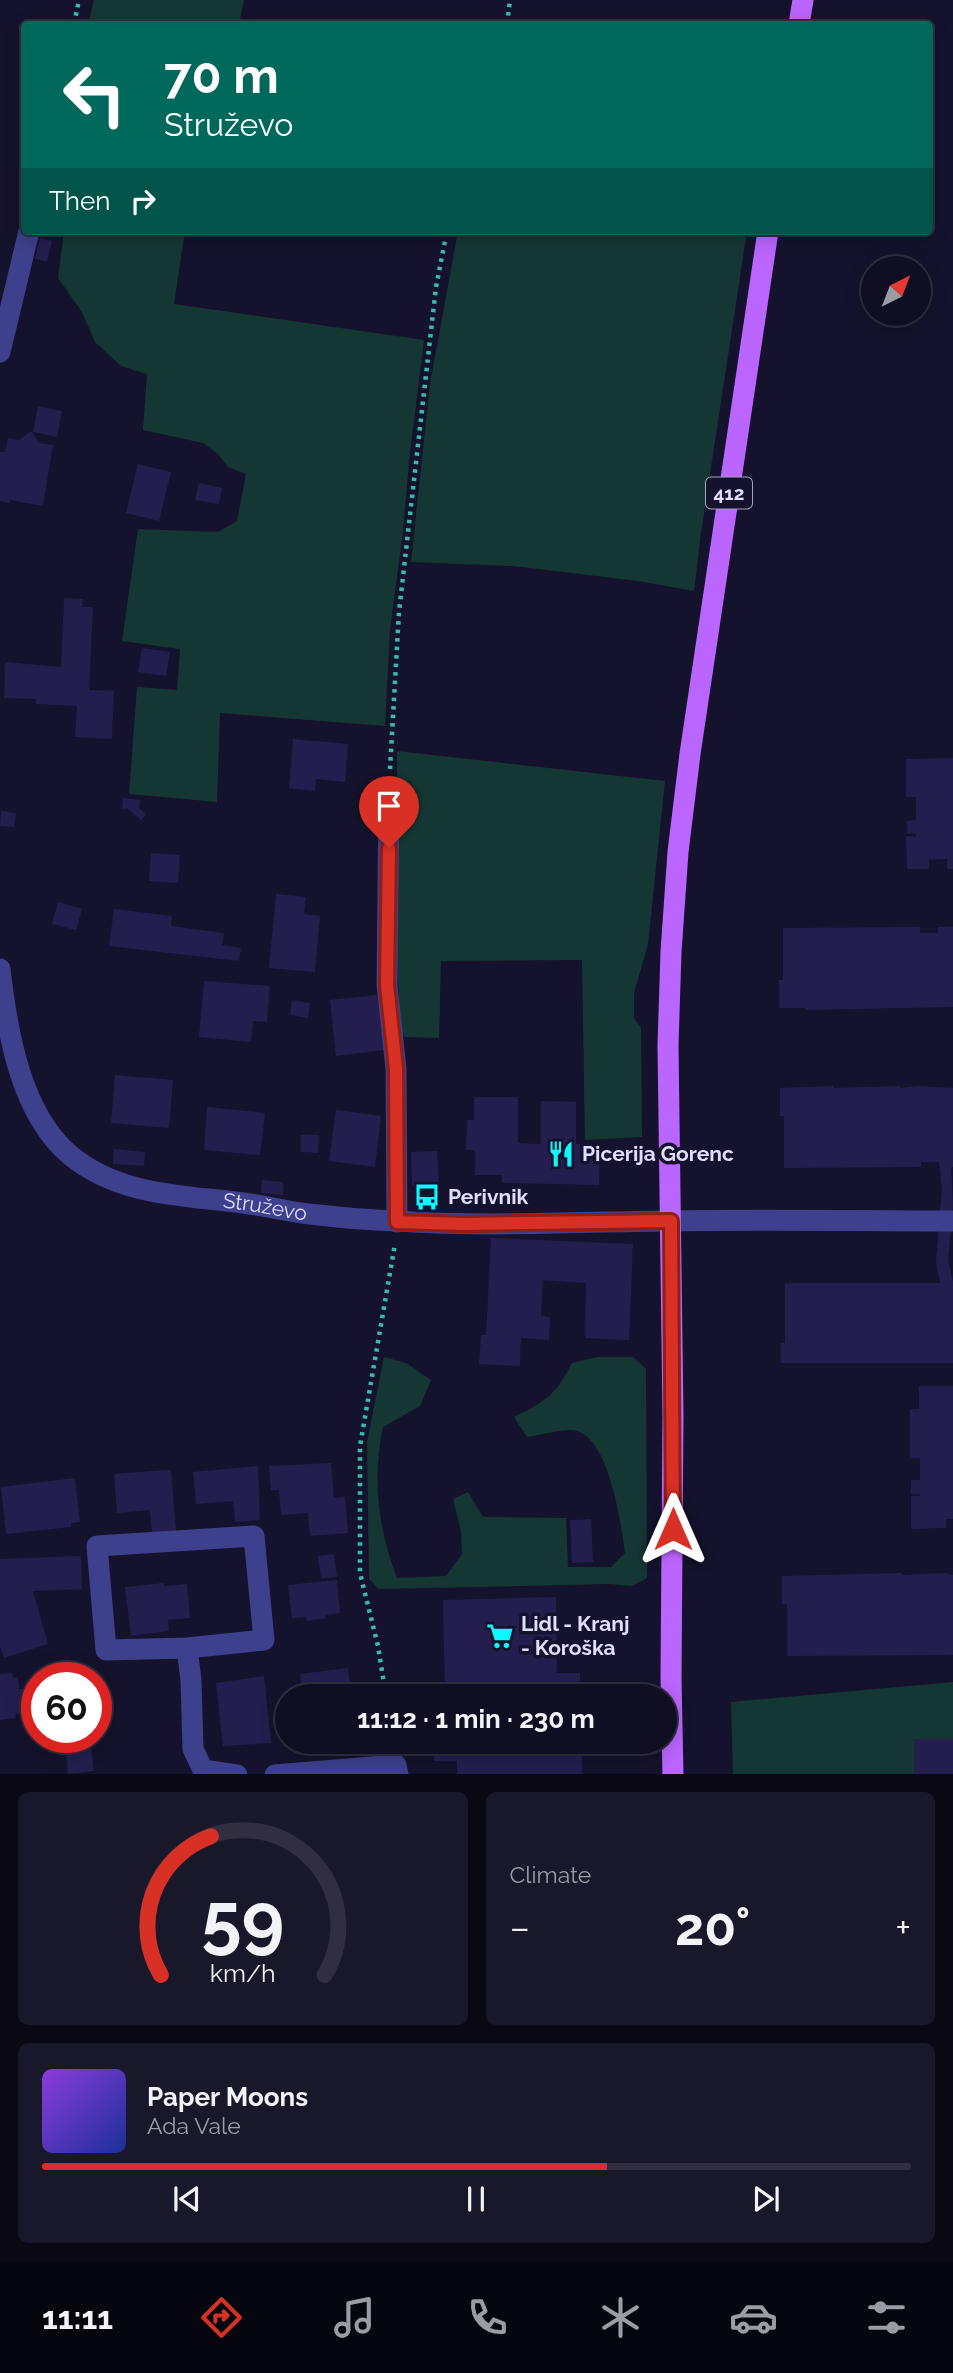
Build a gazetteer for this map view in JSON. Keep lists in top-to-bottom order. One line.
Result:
{"streets":{"main road":["412"],"street":["Struževo"]},"crossings":[["412","Struževo"]],"places":{"restaurant":["Picerija Gorenc"],"bus stop":["Perivnik"],"supermarket":["Lidl - Kranj - Koroška"]},"north":"top right","page":{"turn":["70 m","Struževo"],"then":"Then","limit":"60","trip":"11:12 · 1 min · 230 m","tile":"Climate","heat":["−","20°","+"],"song":["Paper Moons","Ada Vale"],"tabs":"11:11","gauge":["59","km/h"]}}
